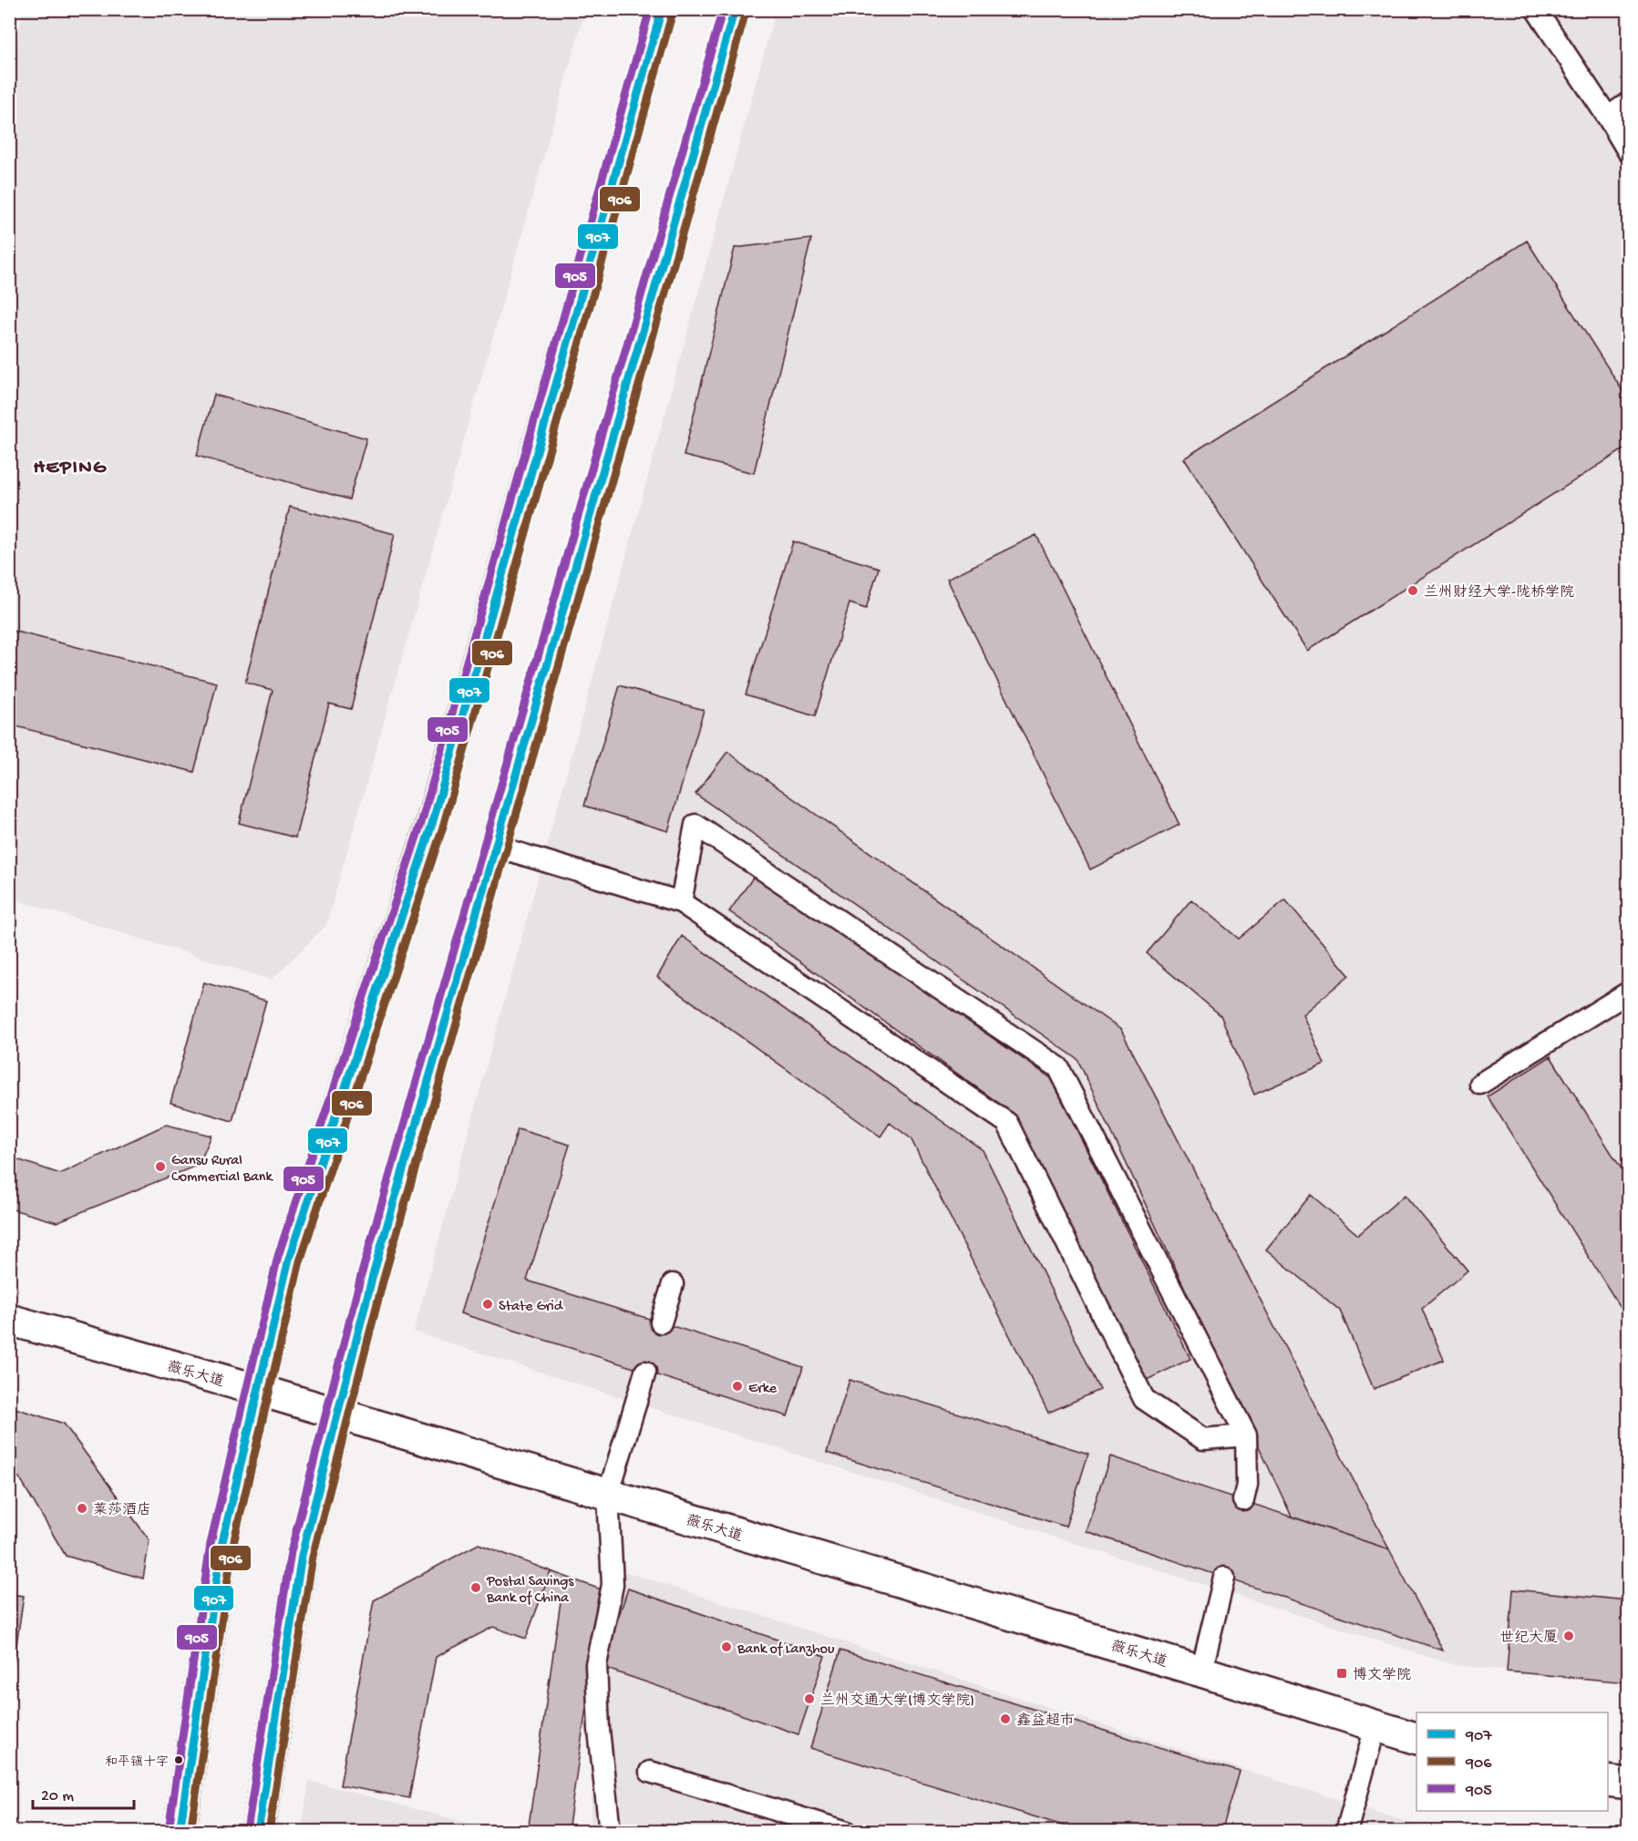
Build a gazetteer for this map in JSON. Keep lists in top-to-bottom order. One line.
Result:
{"streets":{"main road":["薇乐大道"]},"districts":["HEPING"],"places":{"other":["兰州财经大学-陇桥学院","Gansu Rural Commercial Bank","State Grid","Erke","莱莎酒店","Postal Savings Bank of China","世纪大厦","Bank of Lanzhou","兰州交通大学(博文学院)","鑫益超市","和平镇十字"],"transit":["博文学院"]},"lines":["transit line 907","transit line 905","transit line 906"],"legend":["907","906","905"],"scale_bar":"20 m"}
